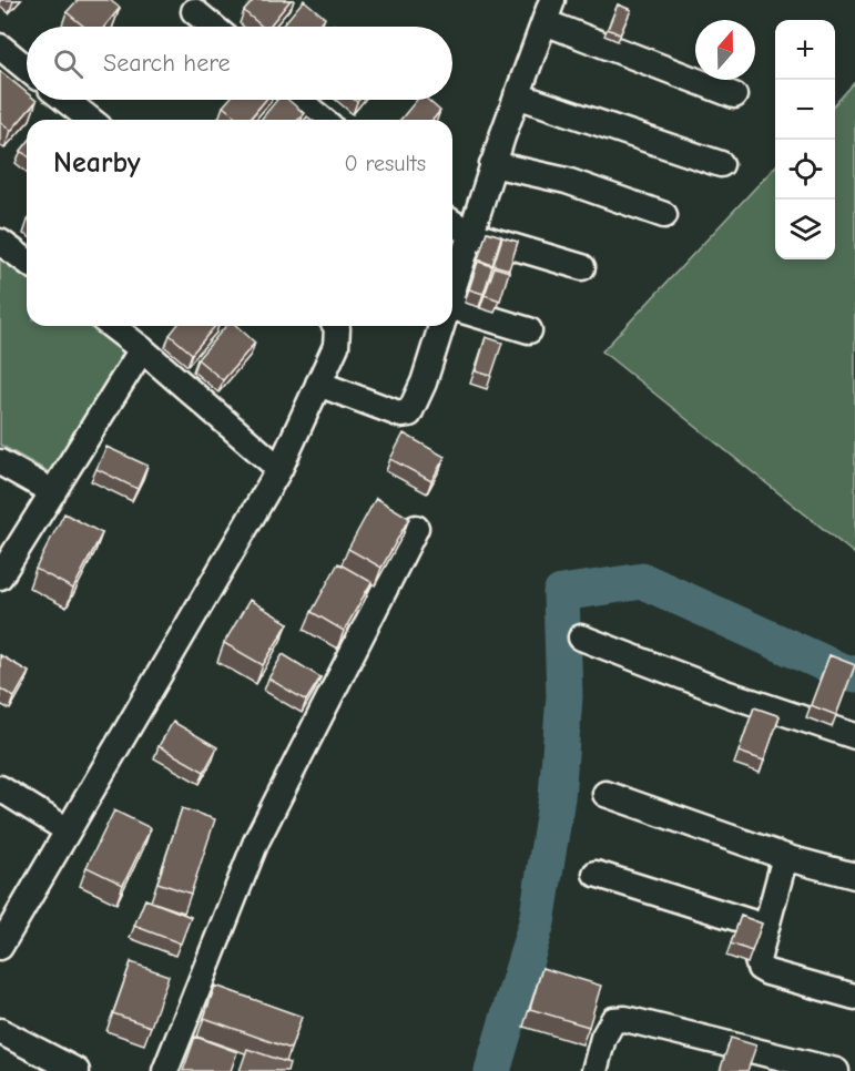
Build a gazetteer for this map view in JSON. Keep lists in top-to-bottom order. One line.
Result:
{"north":"top","page":{"map_buttons":["+","−"],"search":"Search here","heading":["Nearby","0 results"]}}
